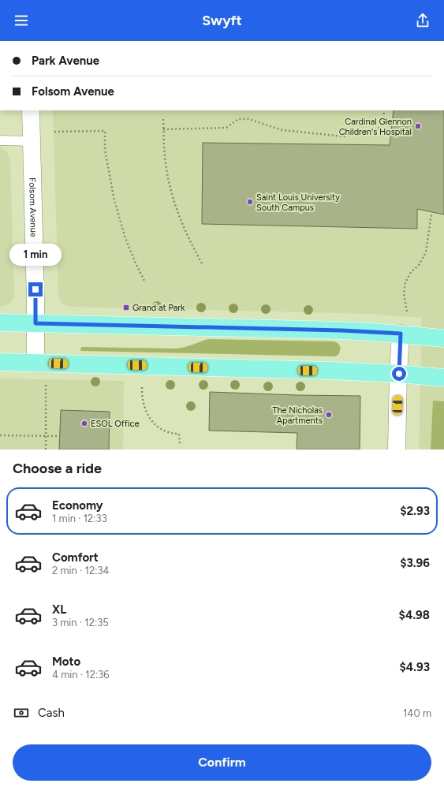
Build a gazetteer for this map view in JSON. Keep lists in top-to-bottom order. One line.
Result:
{"streets":{"street":["Folsom Avenue"]},"places":{"other":["Cardinal Glennon Children's Hospital","Saint Louis University South Campus","The Nicholas Apartments","ESOL Office"],"transit":["Grand at Park"]},"page":{"header":"Swyft","banner":["Park Avenue","Folsom Avenue"],"bubble":"1 min","heading":"Choose a ride","list":[{"name":"Economy","note":"1 min · 12:33","value":"$2.93"},{"name":"Comfort","note":"2 min · 12:34","value":"$3.96"},{"name":"XL","note":"3 min · 12:35","value":"$4.98"},{"name":"Moto","note":"4 min · 12:36","value":"$4.93"}],"pay":["Cash","140 m"],"buttons":"Confirm"}}
